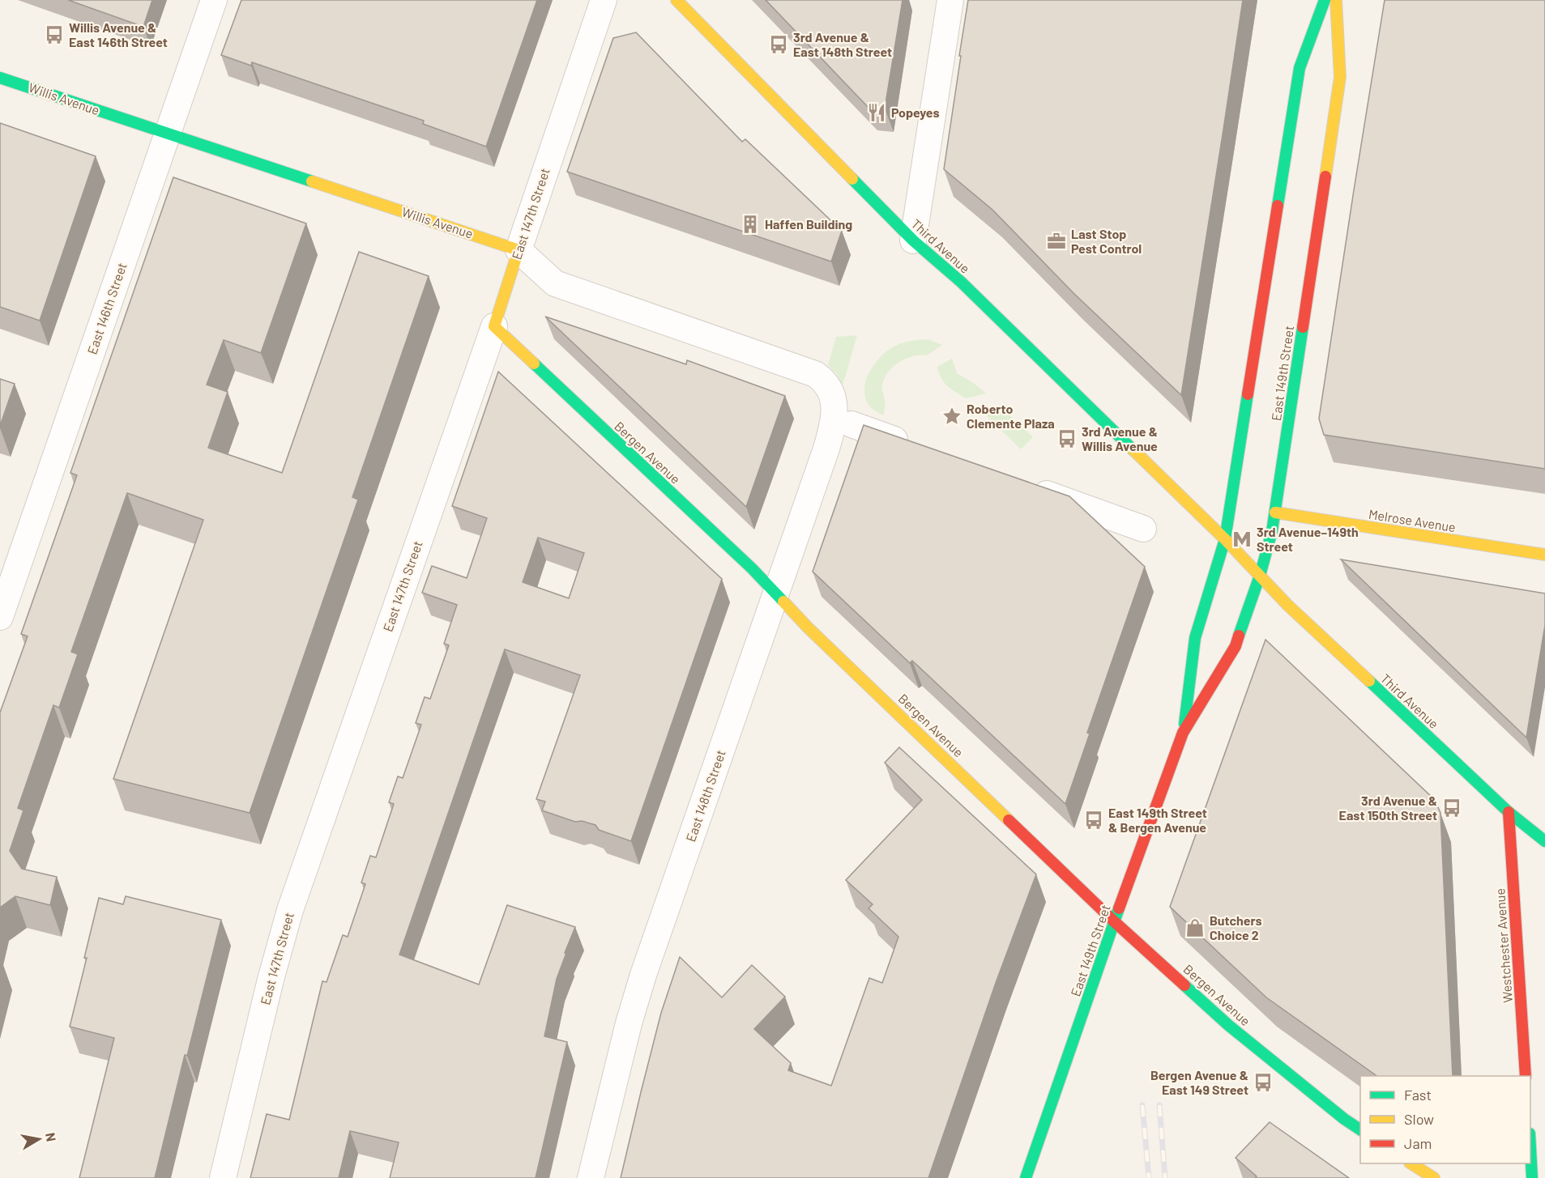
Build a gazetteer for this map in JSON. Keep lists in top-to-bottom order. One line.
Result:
{"streets":{"main road":["Willis Avenue","East 147th Street","Third Avenue","East 149th Street","Bergen Avenue","Melrose Avenue","Westchester Avenue"],"street":["East 146th Street","East 148th Street"]},"crossings":[["Willis Avenue","East 147th Street"],["Willis Avenue","East 146th Street"],["Willis Avenue","East 148th Street"],["East 147th Street","Bergen Avenue"],["Third Avenue","East 149th Street"],["Third Avenue","Westchester Avenue"],["East 149th Street","Bergen Avenue"],["East 149th Street","Melrose Avenue"],["Bergen Avenue","East 148th Street"]],"places":{"bus stop":["Willis Avenue & East 146th Street","3rd Avenue & East 148th Street","3rd Avenue & Willis Avenue","3rd Avenue & East 150th Street","East 149th Street & Bergen Avenue","Bergen Avenue & East 149 Street"],"restaurant":["Popeyes"],"building":["Haffen Building"],"office":["Last Stop Pest Control"],"place":["Roberto Clemente Plaza"],"metro station":["3rd Avenue–149th Street"],"shop":["Butchers Choice 2"]},"legend":["Fast","Slow","Jam"],"north":"right"}
